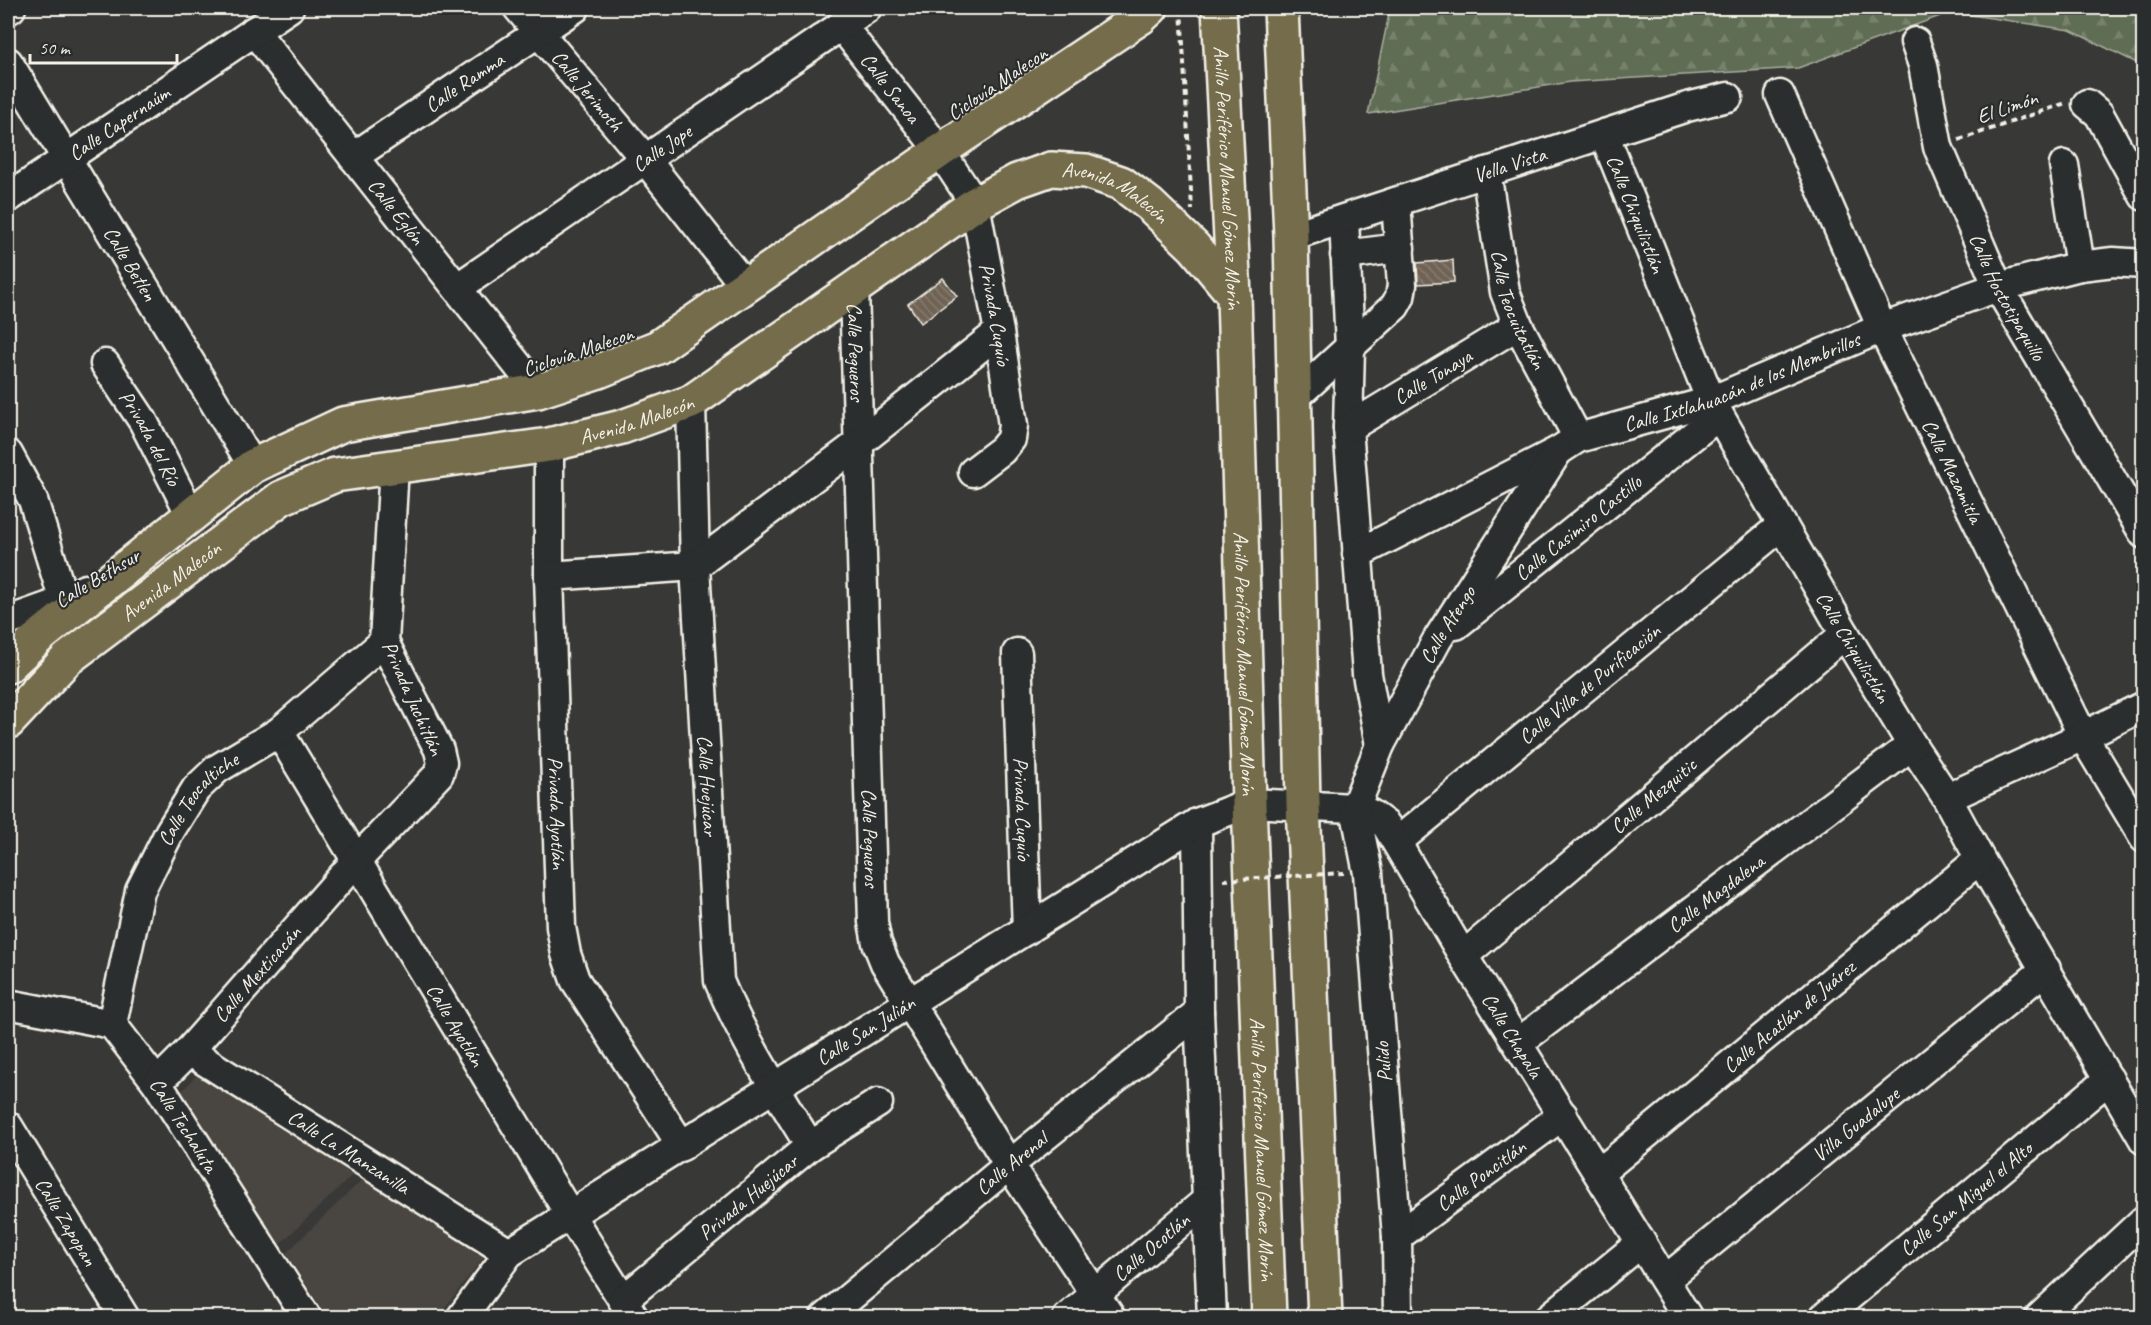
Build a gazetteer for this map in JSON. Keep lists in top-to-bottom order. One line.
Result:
{"streets":{"main road":["Anillo Periférico Manuel Gómez Morín","Avenida Malecón"],"street":["Calle Ramma","Calle Sanoa","Calle Jerimoth","Calle Capernaúm","Calle Jope","Vella Vista","Calle Eglón","Calle Chiquilistlán","Calle Betlen","Calle Hostotipaquillo","Calle Teocuitatlán","Privada Cuquío","Calle Pegueros","Calle Tonaya","Calle Ixtlahuacán de los Membrillos","Privada del Río","Calle Mazamitla","Calle Casimiro Castillo","Calle Bethsur","Calle Atengo","Calle Villa de Purificación","Privada Juchitlán","Calle Huejúcar","Calle Mezquitic","Calle Teocaltiche","Privada Ayotlán","Calle Magdalena","Calle Mexticacán","Calle Acatlán de Juárez","Calle Ayotlán","Calle San Julián","Calle Chapala","Pulido","Calle Techaluta","Villa Guadalupe","Calle La Manzanilla","Calle Arenal","Calle Poncitlán","Privada Huejúcar","Calle San Miguel el Alto","Calle Zapopan","Calle Ocotlán"],"path":["El Limón"]},"crossings":[["Calle Ramma","Calle Jerimoth"],["Calle Ramma","Calle Eglón"],["Calle Sanoa","Calle Jope"],["Calle Sanoa","Avenida Malecón"],["Calle Sanoa","Privada Cuquío"],["Calle Jerimoth","Calle Jope"],["Calle Jerimoth","Avenida Malecón"],["El Limón","Calle Hostotipaquillo"],["Calle Capernaúm","Calle Eglón"],["Calle Capernaúm","Calle Betlen"],["Calle Jope","Calle Eglón"],["Vella Vista","Calle Chiquilistlán"],["Vella Vista","Calle Teocuitatlán"],["Anillo Periférico Manuel Gómez Morín","Avenida Malecón"],["Anillo Periférico Manuel Gómez Morín","Calle San Julián"],["Avenida Malecón","Calle Eglón"],["Avenida Malecón","Calle Betlen"],["Avenida Malecón","Privada Cuquío"],["Avenida Malecón","Calle Pegueros"],["Avenida Malecón","Privada del Río"],["Avenida Malecón","Calle Bethsur"],["Avenida Malecón","Privada Juchitlán"],["Avenida Malecón","Calle Huejúcar"],["Avenida Malecón","Privada Ayotlán"],["Calle Chiquilistlán","Calle Ixtlahuacán de los Membrillos"],["Calle Chiquilistlán","Calle Casimiro Castillo"],["Calle Chiquilistlán","Calle Villa de Purificación"],["Calle Chiquilistlán","Calle Mezquitic"],["Calle Chiquilistlán","Calle Magdalena"],["Calle Chiquilistlán","Calle Acatlán de Juárez"],["Calle Chiquilistlán","Villa Guadalupe"],["Calle Chiquilistlán","Calle San Miguel el Alto"],["Calle Hostotipaquillo","Calle Ixtlahuacán de los Membrillos"],["Calle Teocuitatlán","Calle Tonaya"],["Calle Teocuitatlán","Calle Ixtlahuacán de los Membrillos"],["Calle Teocuitatlán","Calle Atengo"],["Privada Cuquío","Calle San Julián"],["Calle Pegueros","Calle San Julián"],["Calle Pegueros","Calle Arenal"],["Calle Pegueros","Calle Ocotlán"],["Calle Ixtlahuacán de los Membrillos","Calle Mazamitla"],["Calle Ixtlahuacán de los Membrillos","Calle Casimiro Castillo"],["Calle Ixtlahuacán de los Membrillos","Calle Atengo"],["Calle Casimiro Castillo","Calle Atengo"],["Calle Atengo","Calle Chapala"],["Calle Atengo","Pulido"],["Calle Villa de Purificación","Calle Chapala"],["Privada Juchitlán","Calle Teocaltiche"],["Privada Juchitlán","Calle Mexticacán"],["Privada Juchitlán","Calle Ayotlán"],["Calle Huejúcar","Calle San Julián"],["Calle Huejúcar","Privada Huejúcar"],["Calle Mezquitic","Calle Chapala"],["Calle Teocaltiche","Calle Ayotlán"],["Calle Teocaltiche","Calle Techaluta"],["Privada Ayotlán","Calle San Julián"],["Calle Magdalena","Calle Chapala"],["Calle Mexticacán","Calle Ayotlán"],["Calle Mexticacán","Calle Techaluta"],["Calle Mexticacán","Calle La Manzanilla"],["Calle Acatlán de Juárez","Calle Chapala"],["Calle Ayotlán","Calle San Julián"],["Calle Ayotlán","Privada Huejúcar"],["Calle San Julián","Calle Chapala"],["Calle San Julián","Calle La Manzanilla"],["Calle Chapala","Pulido"],["Calle Chapala","Villa Guadalupe"],["Calle Chapala","Calle Poncitlán"],["Pulido","Calle Poncitlán"]],"scale_bar":"50 m"}
